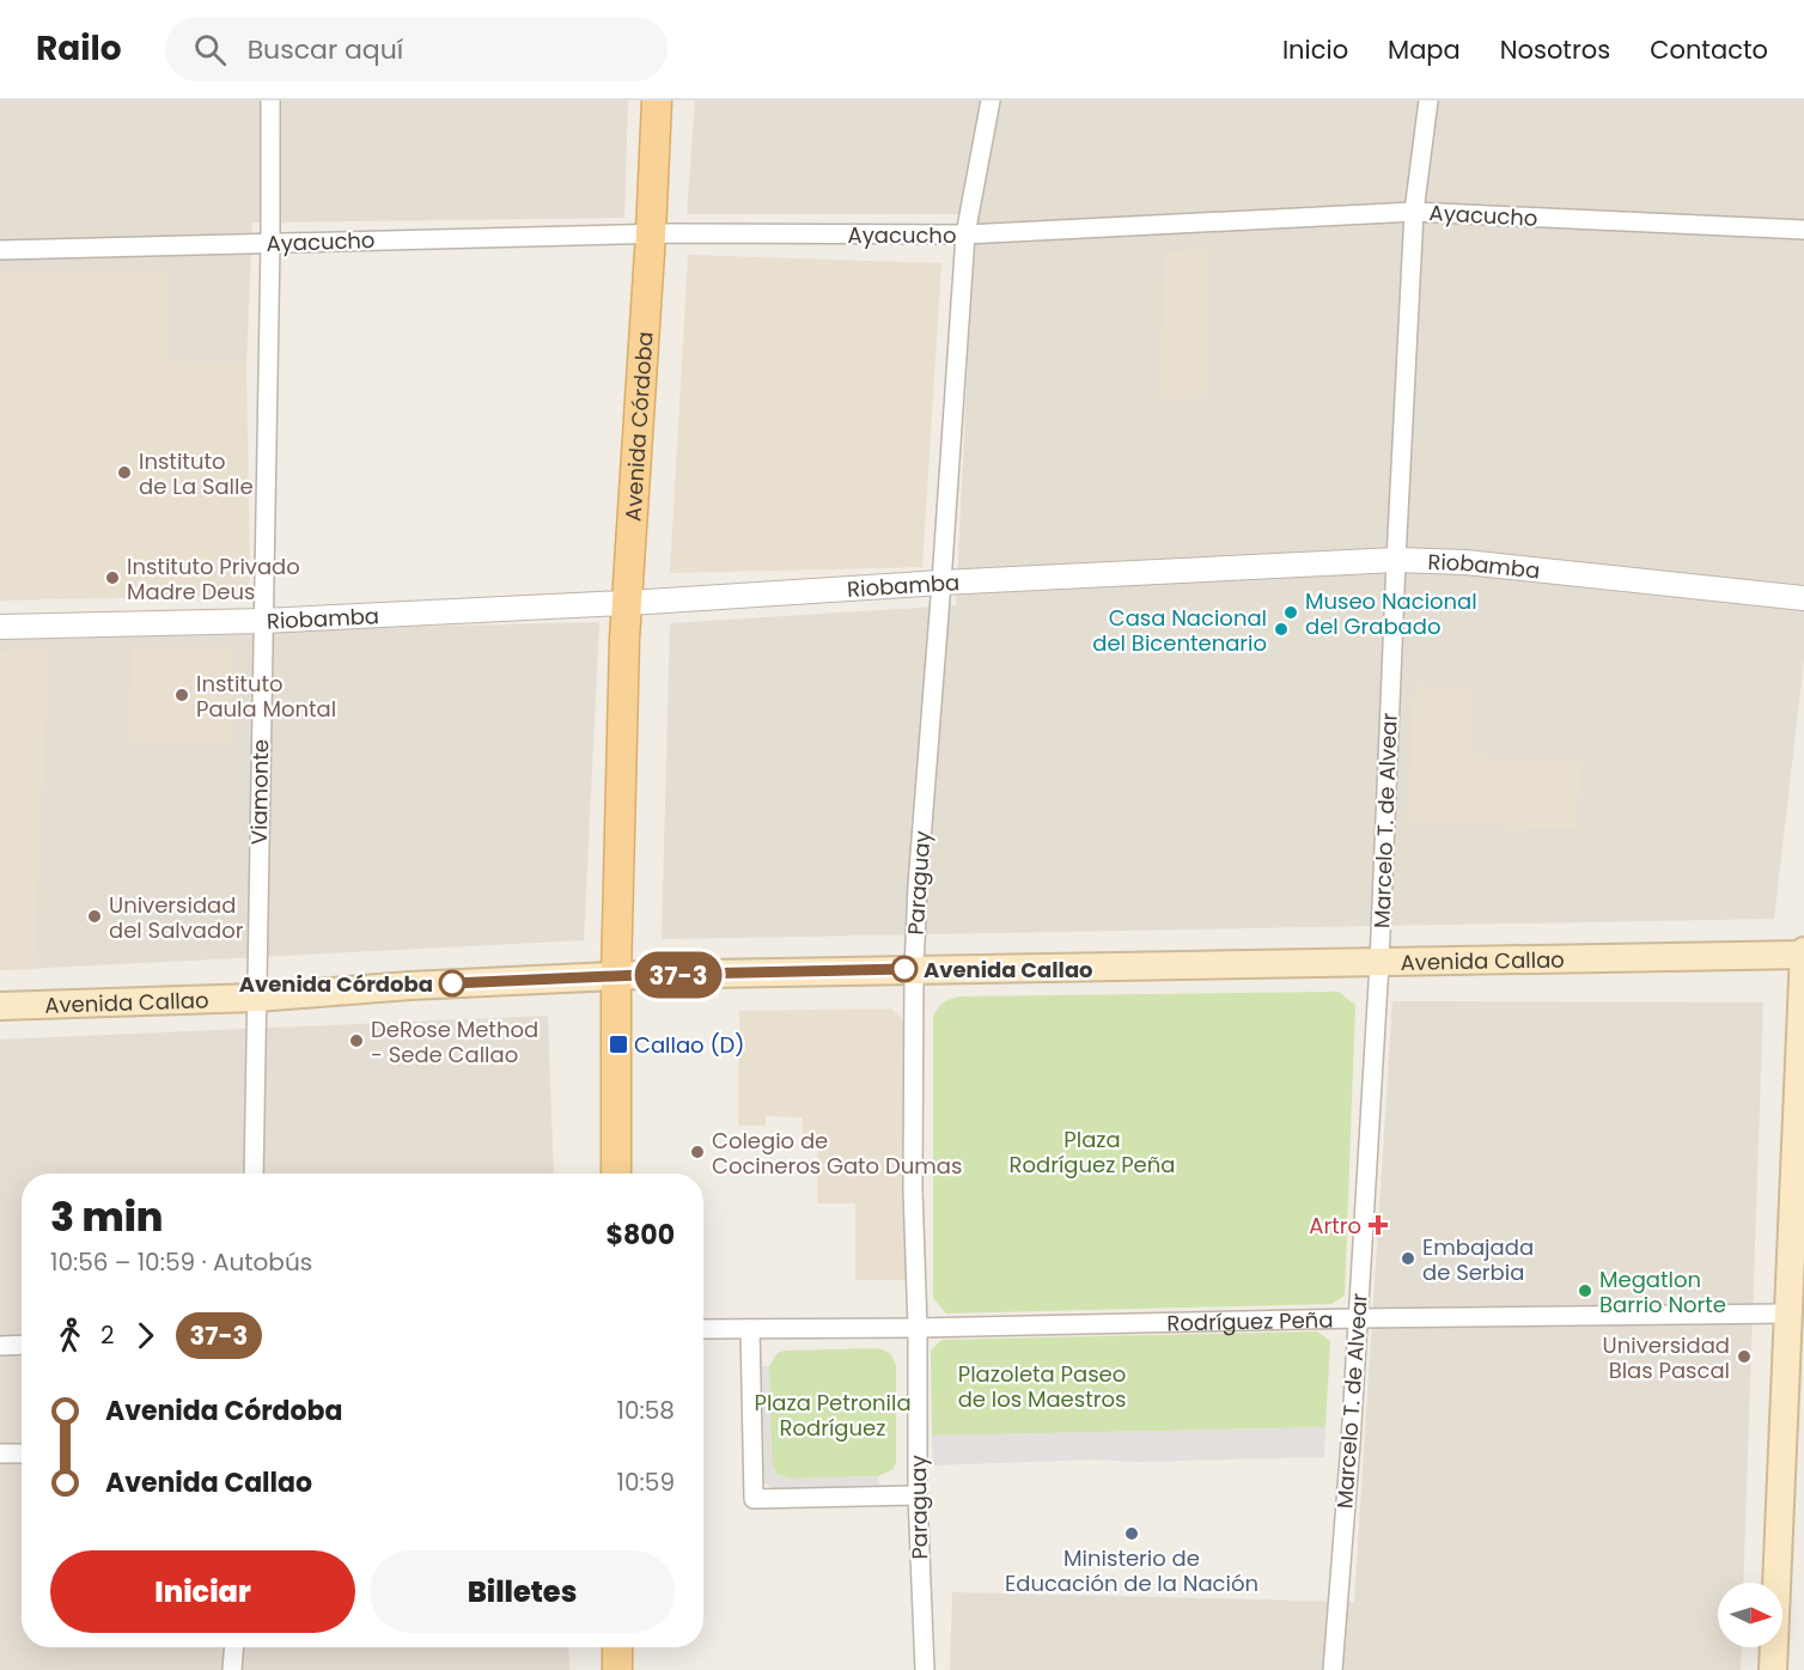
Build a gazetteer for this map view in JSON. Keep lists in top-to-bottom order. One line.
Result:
{"streets":{"main road":["Avenida Córdoba","Avenida Callao"],"street":["Ayacucho","Riobamba","Viamonte","Marcelo T. de Alvear","Paraguay","Rodríguez Peña"]},"crossings":[["Ayacucho","Avenida Córdoba"],["Ayacucho","Viamonte"],["Ayacucho","Marcelo T. de Alvear"],["Ayacucho","Paraguay"],["Avenida Córdoba","Riobamba"],["Avenida Córdoba","Avenida Callao"],["Riobamba","Viamonte"],["Riobamba","Marcelo T. de Alvear"],["Riobamba","Paraguay"],["Viamonte","Avenida Callao"],["Marcelo T. de Alvear","Avenida Callao"],["Marcelo T. de Alvear","Rodríguez Peña"],["Paraguay","Avenida Callao"],["Paraguay","Rodríguez Peña"]],"parks":["Plaza Rodríguez Peña","Plazoleta Paseo de los Maestros","Plaza Petronila Rodríguez"],"places":{"other":["Instituto de La Salle","Instituto Privado Madre Deus","Museo Nacional del Grabado","Casa Nacional del Bicentenario","Instituto Paula Montal","Universidad del Salvador","Avenida Callao","Avenida Córdoba","DeRose Method - Sede Callao","Colegio de Cocineros Gato Dumas","Embajada de Serbia","Megatlon Barrio Norte","Universidad Blas Pascal","Ministerio de Educación de la Nación"],"transit":["Callao (D)"],"health":["Artro"]},"lines":["bus line 37-3"],"north":"right","page":{"header":"Railo","search":"Buscar aquí","nav":["Inicio","Mapa","Nosotros","Contacto"],"on_map":"37-3","heading":["3 min","10:56 – 10:59 · Autobús","$800"],"legs":["2","37-3"],"list":[{"name":"Avenida Córdoba","value":"10:58"},{"name":"Avenida Callao","value":"10:59"}],"buttons":["Iniciar","Billetes"]}}
